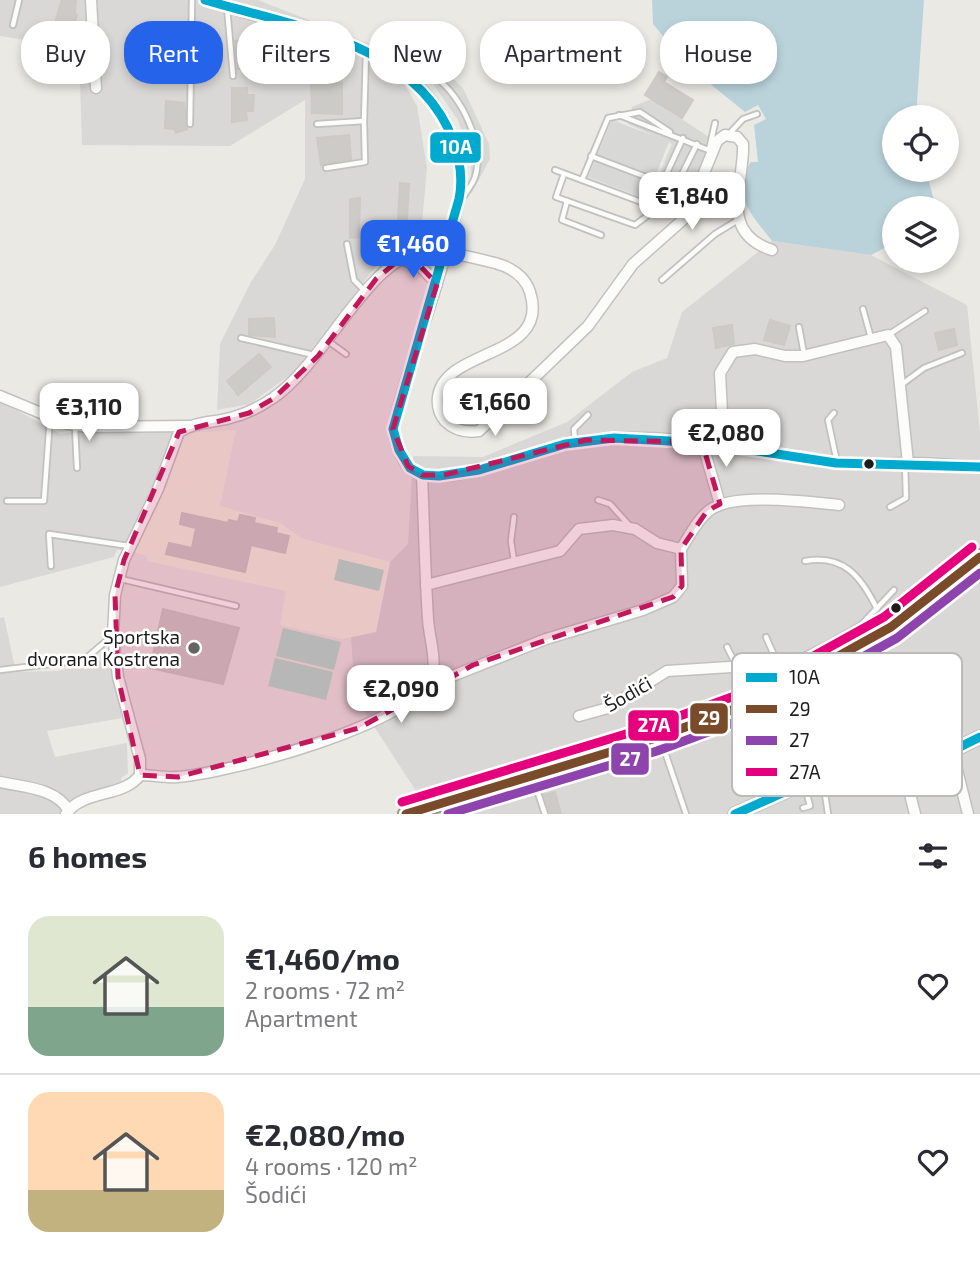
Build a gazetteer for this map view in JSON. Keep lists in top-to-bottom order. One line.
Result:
{"streets":{"street":["Šodići"]},"places":["Sportska dvorana Kostrena"],"lines":["transit line 10A","transit line 27A","transit line 29","transit line 27"],"legend":["10A","29","27","27A"],"page":{"chip":["Buy","Rent","Filters","New","Apartment","House"],"price":["€1,840","€1,460","€1,660","€3,110","€2,080","€2,090"],"heading":"6 homes","list":[{"name":"€1,460/mo","note":"2 rooms · 72 m² · Apartment"},{"name":"€2,080/mo","note":"4 rooms · 120 m² · Šodići"}]}}
